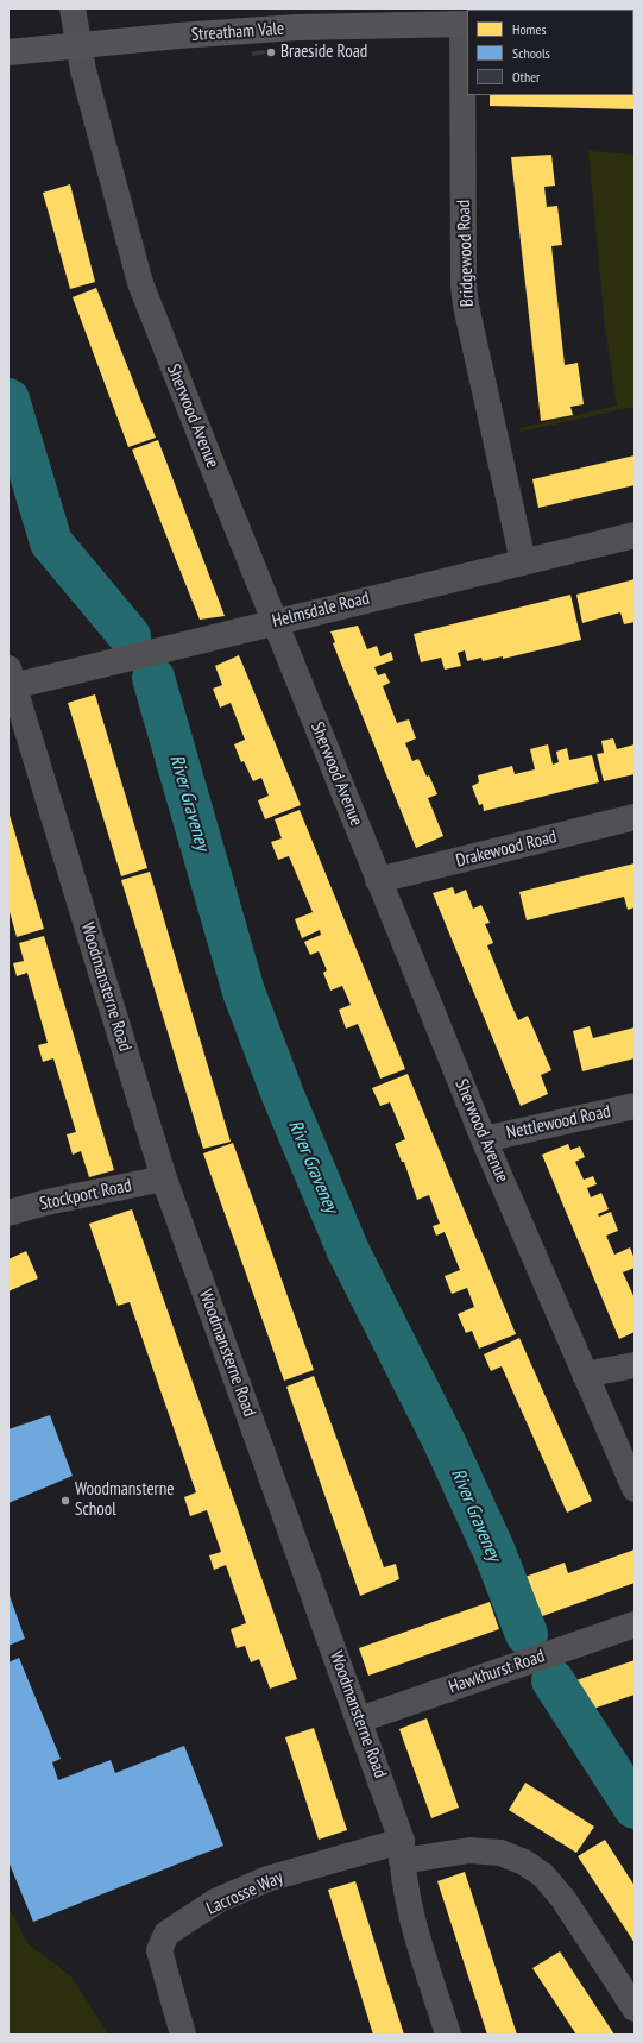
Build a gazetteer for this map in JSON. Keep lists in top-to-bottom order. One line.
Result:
{"streets":{"main road":["Streatham Vale"],"street":["Bridgewood Road","Sherwood Avenue","Helmsdale Road","Drakewood Road","Woodmansterne Road","Nettlewood Road","Stockport Road","Hawkhurst Road","Lacrosse Way"]},"crossings":[["Streatham Vale","Sherwood Avenue"],["Bridgewood Road","Helmsdale Road"],["Sherwood Avenue","Helmsdale Road"],["Sherwood Avenue","Drakewood Road"],["Sherwood Avenue","Nettlewood Road"],["Helmsdale Road","Woodmansterne Road"],["Woodmansterne Road","Stockport Road"],["Woodmansterne Road","Hawkhurst Road"],["Woodmansterne Road","Lacrosse Way"]],"water":["River Graveney"],"places":["Braeside Road","Woodmansterne School"],"legend":["Homes","Schools","Other"]}
